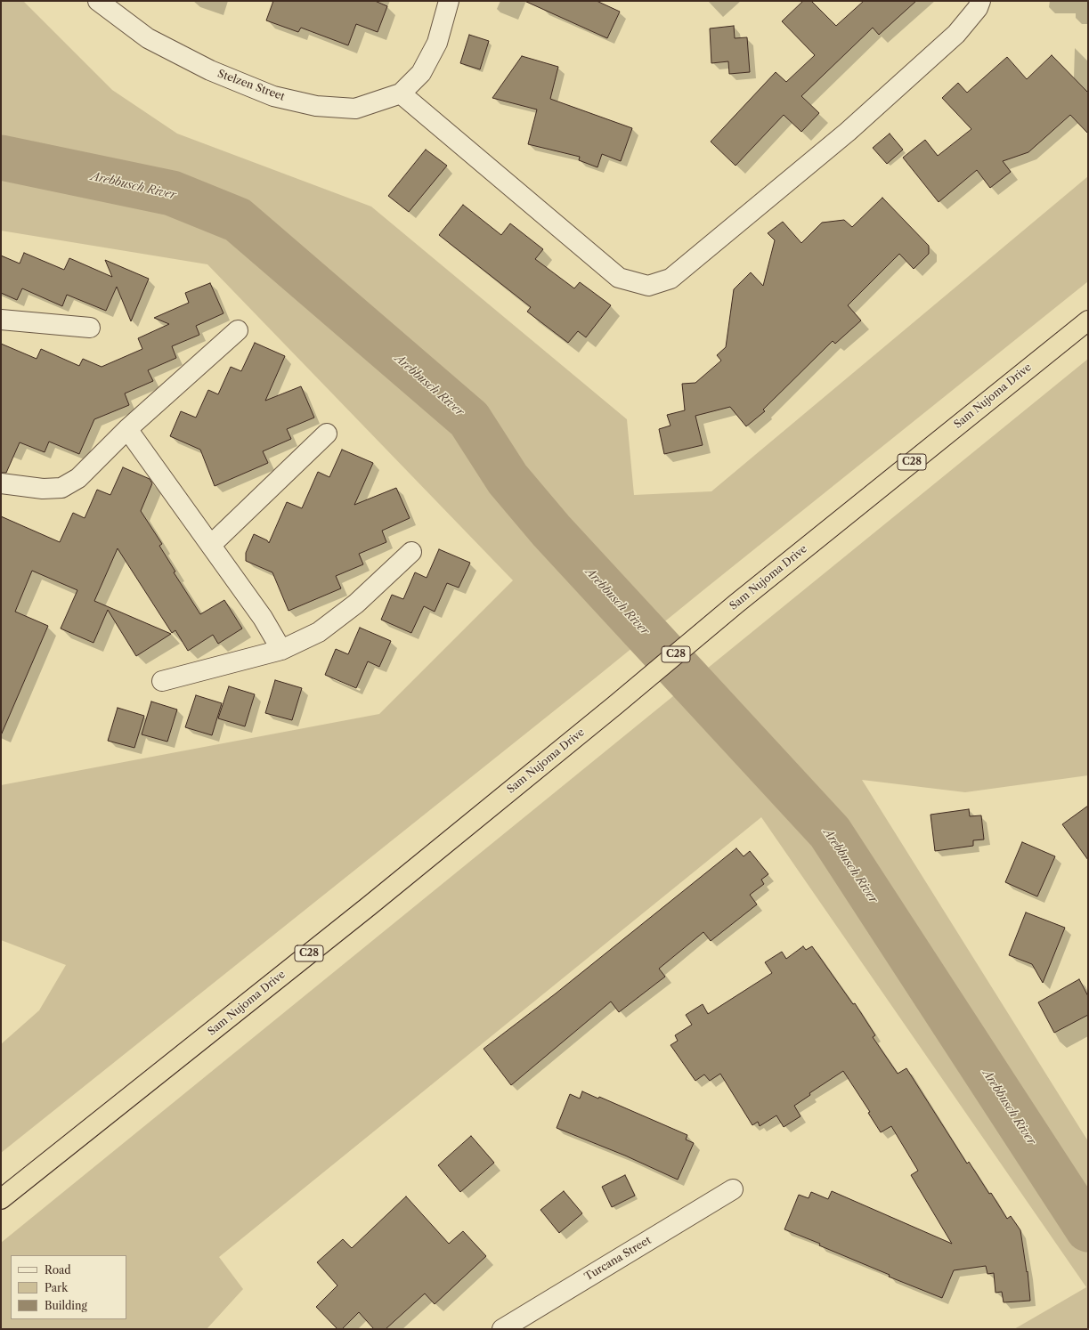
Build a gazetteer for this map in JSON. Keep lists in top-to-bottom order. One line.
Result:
{"streets":{"highway":["Sam Nujoma Drive","C28"],"street":["Stelzen Street","Turcana Street"]},"water":["Arebbusch River"],"legend":["Road","Park","Building"]}
